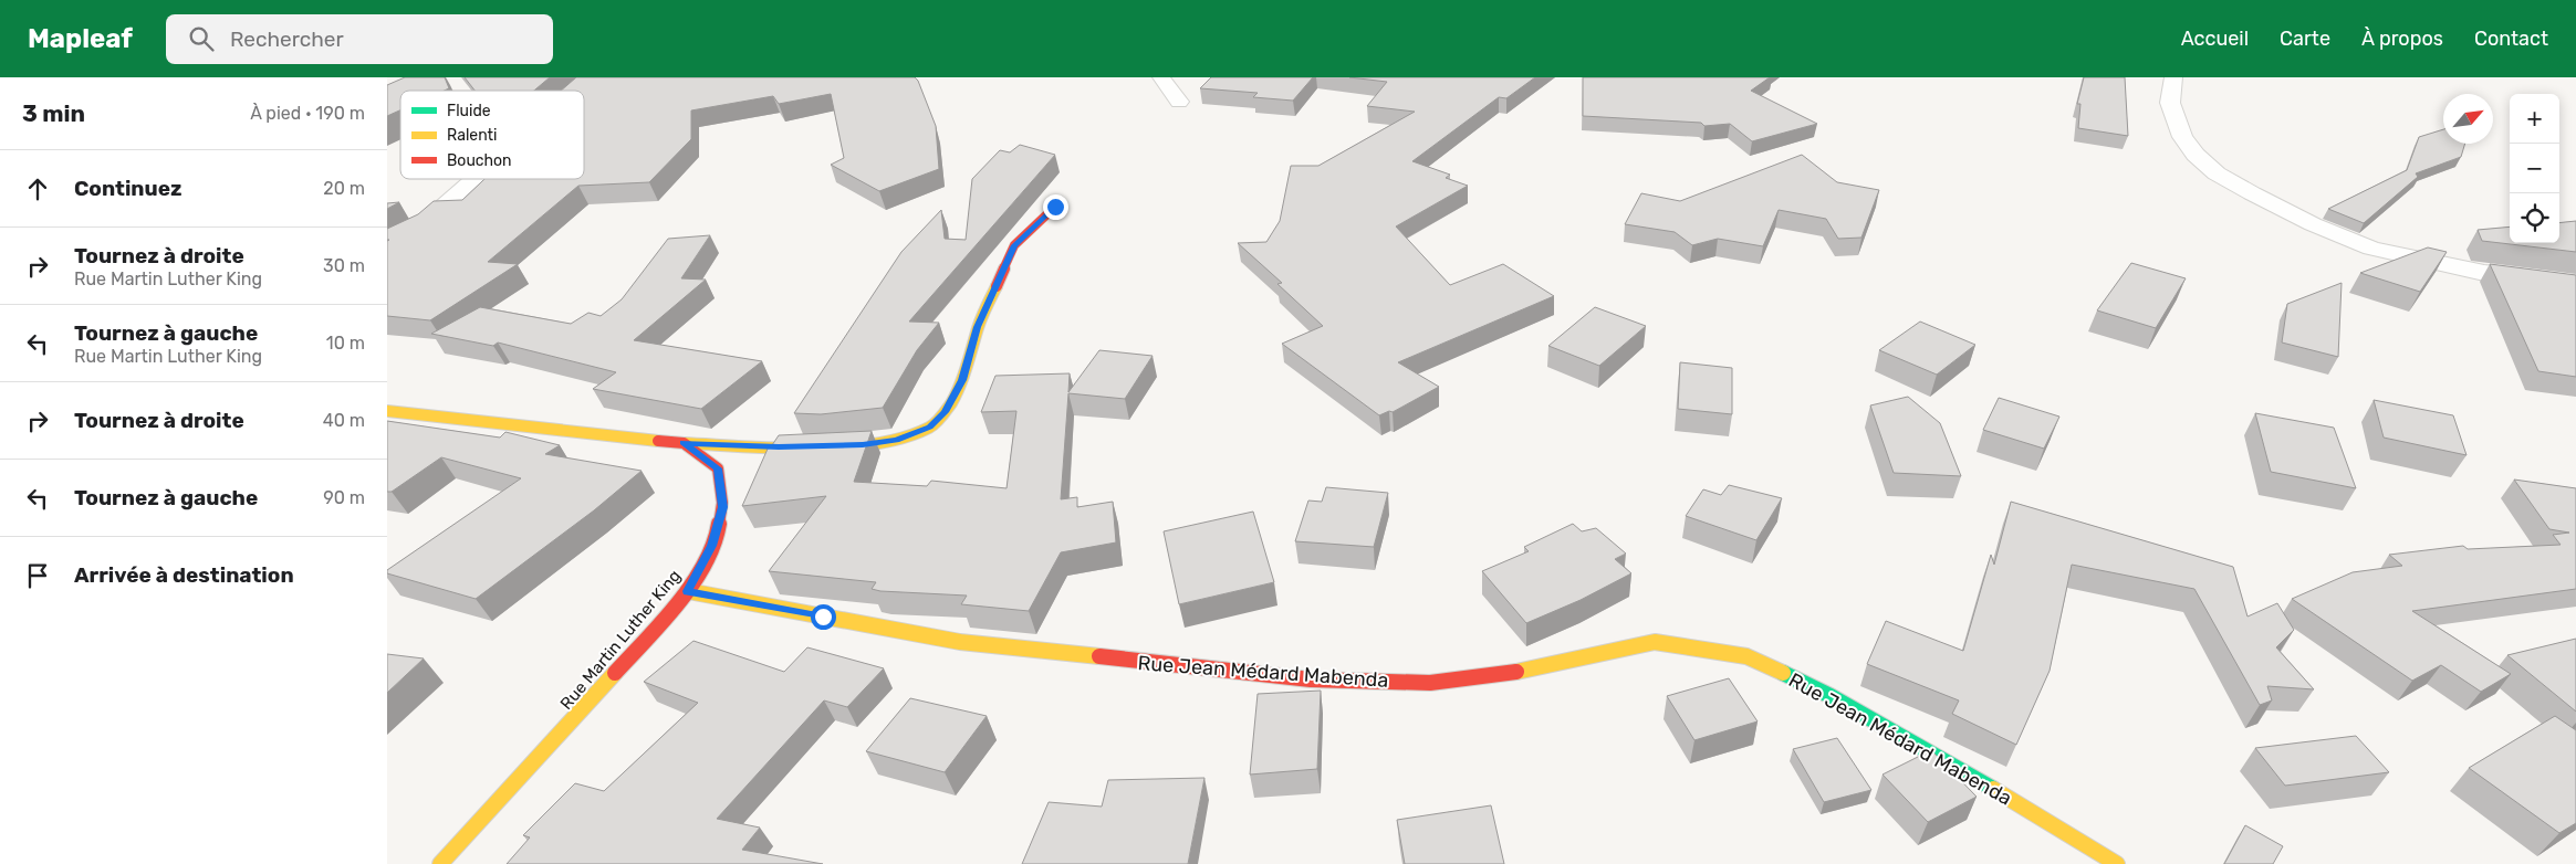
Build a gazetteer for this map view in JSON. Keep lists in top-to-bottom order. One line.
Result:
{"streets":{"street":["Rue Martin Luther King","Rue Jean Médard Mabenda"]},"crossings":[["Rue Martin Luther King","Rue Jean Médard Mabenda"]],"legend":["Fluide","Ralenti","Bouchon"],"north":"top right","page":{"header":"Mapleaf","search":"Rechercher","nav":["Accueil","Carte","À propos","Contact"],"heading":["3 min","À pied · 190 m"],"map_buttons":["+","−"],"list":[["Continuez","20 m"],["Tournez à droite","Rue Martin Luther King","30 m"],["Tournez à gauche","Rue Martin Luther King","10 m"],["Tournez à droite","40 m"],["Tournez à gauche","90 m"],"Arrivée à destination"]}}
